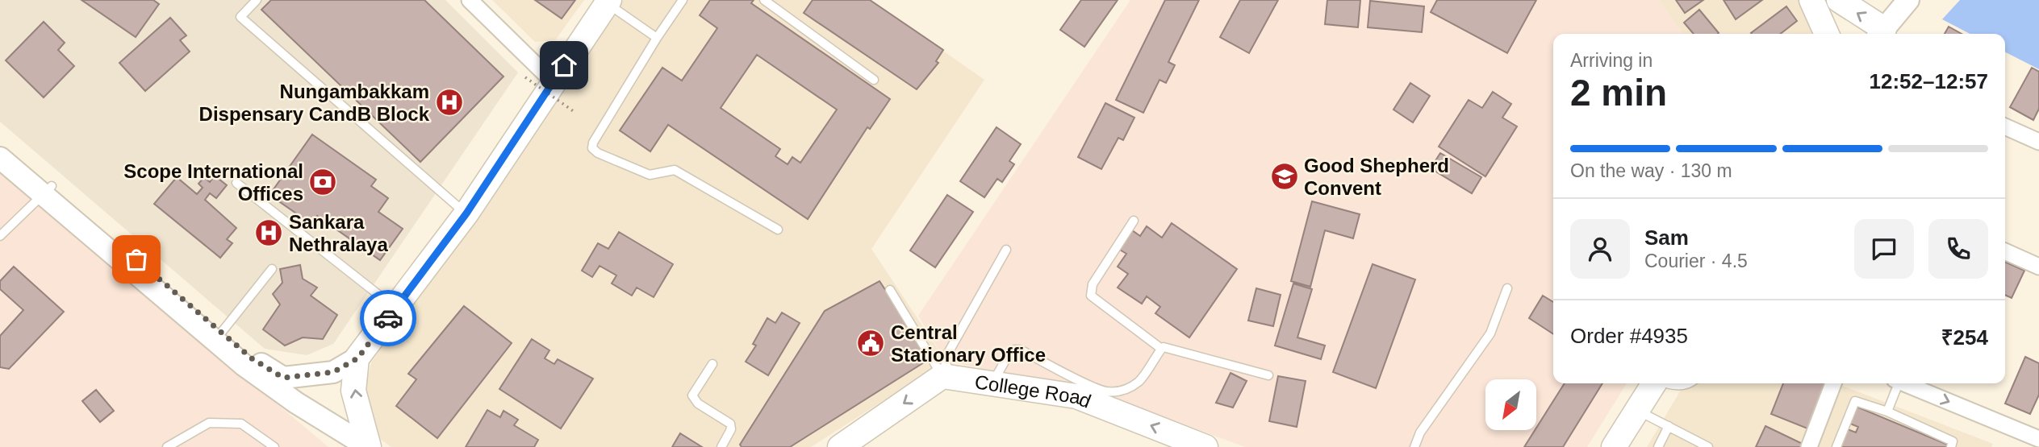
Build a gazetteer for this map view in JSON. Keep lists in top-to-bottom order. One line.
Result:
{"streets":{"main road":["College Road"]},"one_way":["College Road"],"places":{"hospital":["Nungambakkam Dispensary CandB Block","Sankara Nethralaya"],"school or university":["Good Shepherd Convent"],"bank":["Scope International Offices"],"public building":["Central Stationary Office"]},"north":"bottom left","page":{"heading":["2 min","Arriving in","12:52–12:57"],"panel":["Sam","Courier · 4.5","Order #4935","₹254"],"bar":"On the way · 130 m"}}
